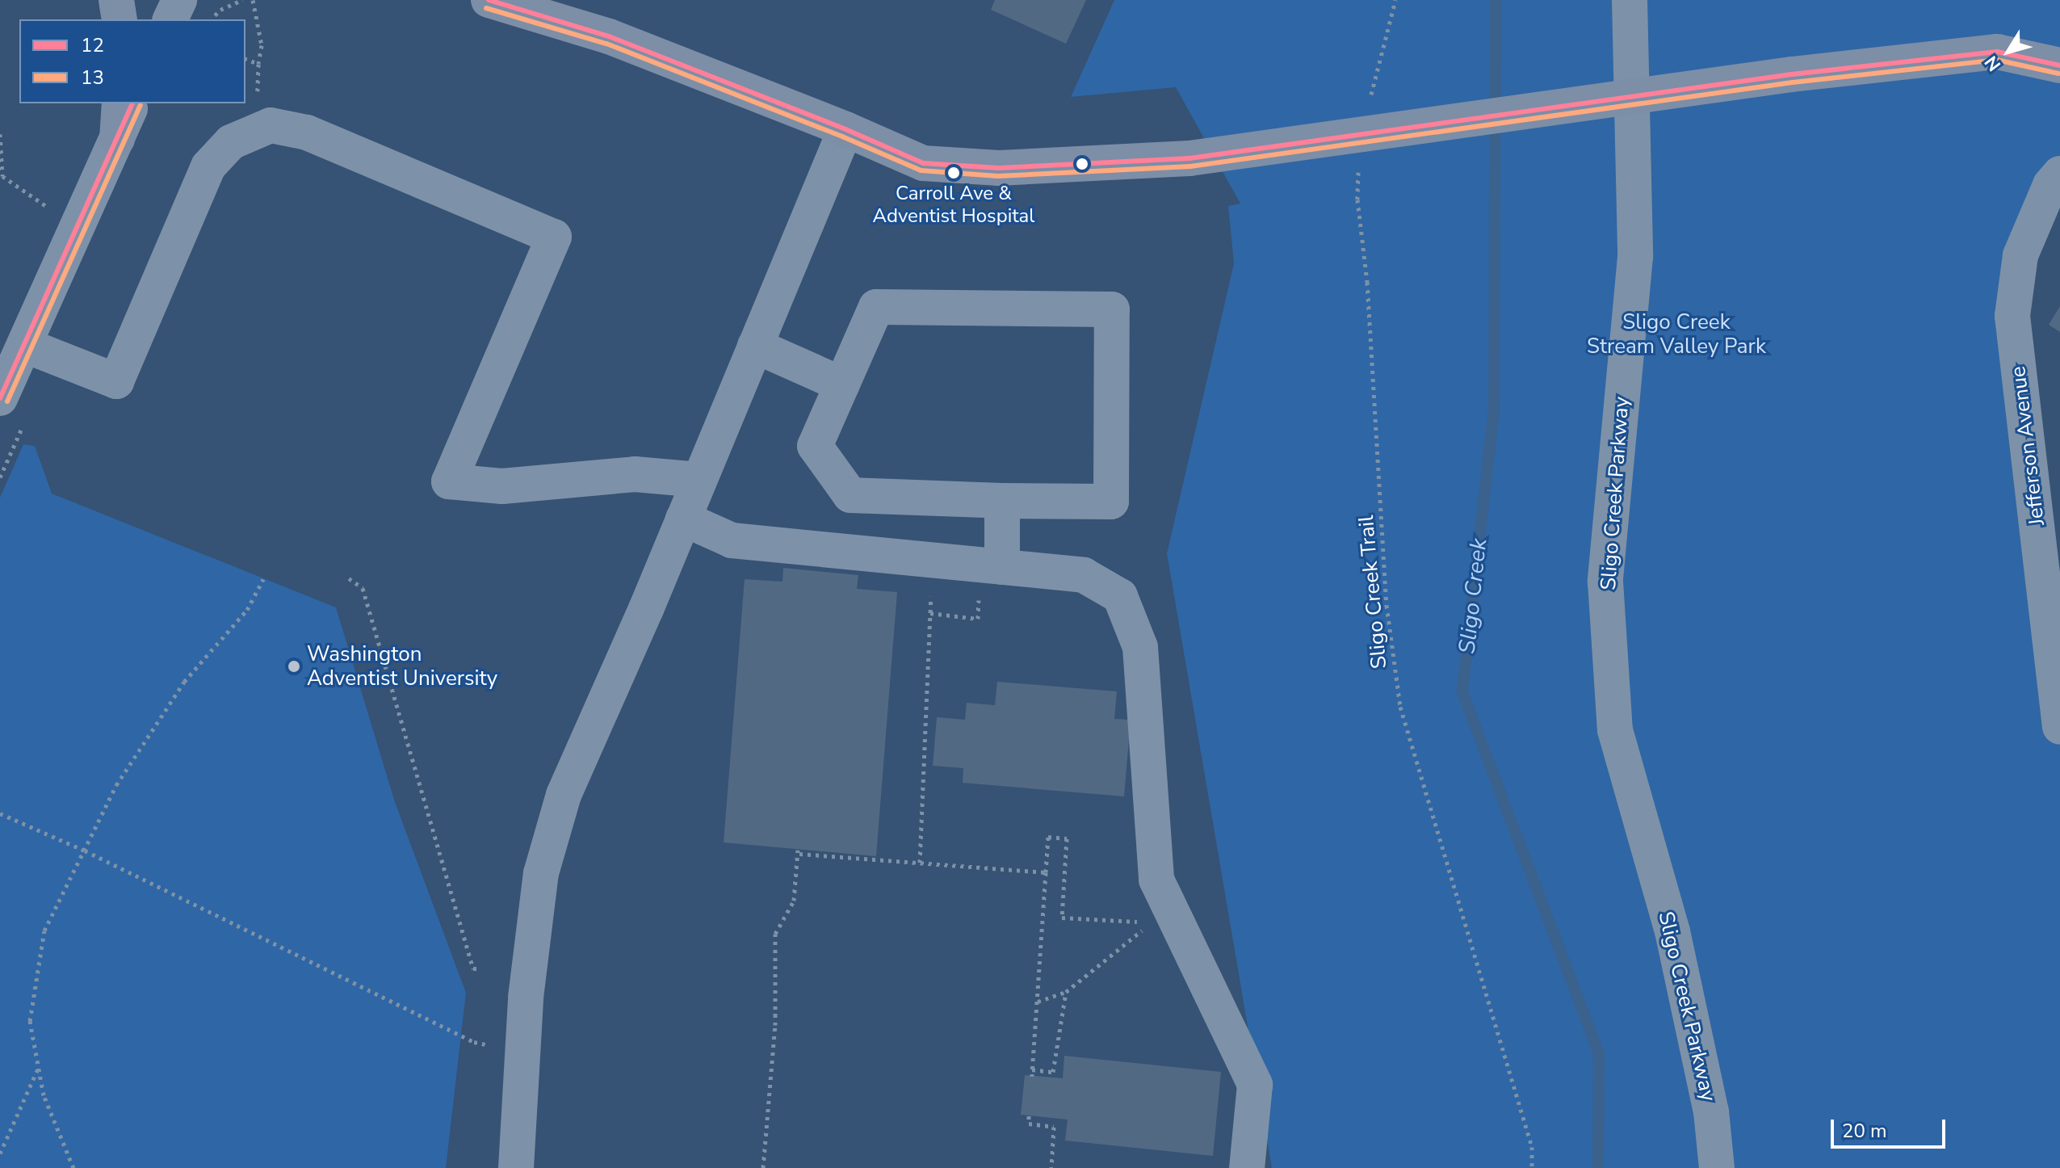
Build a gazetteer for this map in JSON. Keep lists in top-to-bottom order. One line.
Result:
{"streets":{"street":["Jefferson Avenue","Sligo Creek Parkway"],"path":["Sligo Creek Trail"]},"water":["Sligo Creek"],"parks":["Sligo Creek Stream Valley Park"],"places":["Carroll Ave & Adventist Hospital","Washington Adventist University"],"lines":["transit line 12","transit line 13"],"legend":["12","13"],"scale_bar":"20 m","north":"bottom left"}
